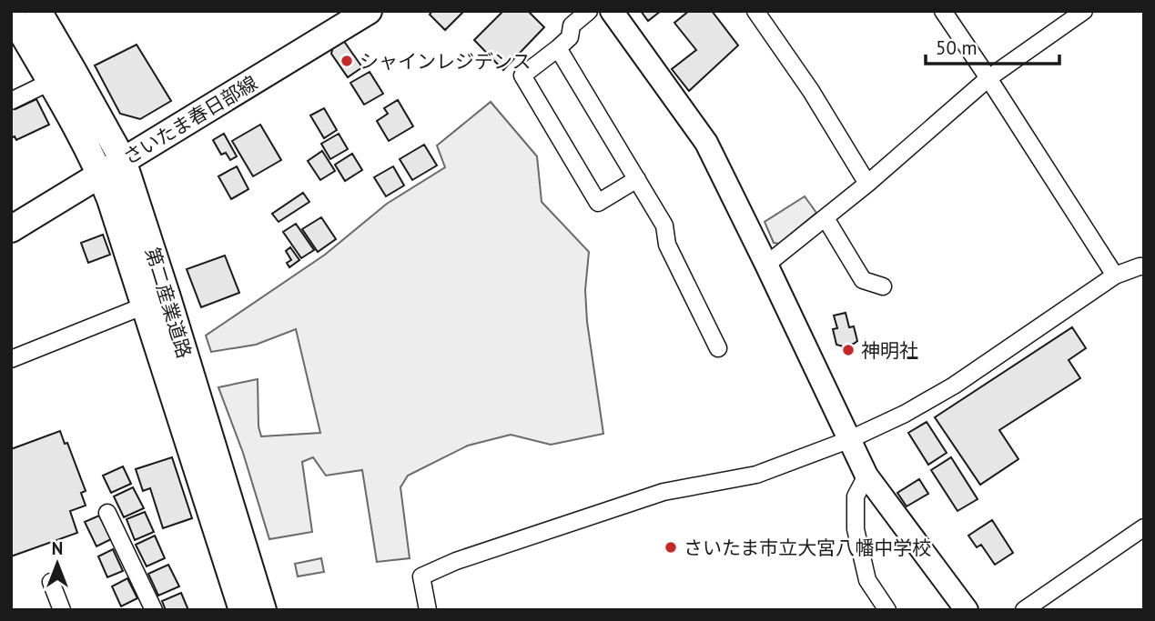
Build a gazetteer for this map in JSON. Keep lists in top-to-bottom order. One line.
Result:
{"streets":{"main road":["さいたま春日部線","第二産業道路"]},"crossings":[["さいたま春日部線","第二産業道路"]],"places":["シャインレジデンス","神明社","さいたま市立大宮八幡中学校"],"scale_bar":"50 m","north":"top"}
